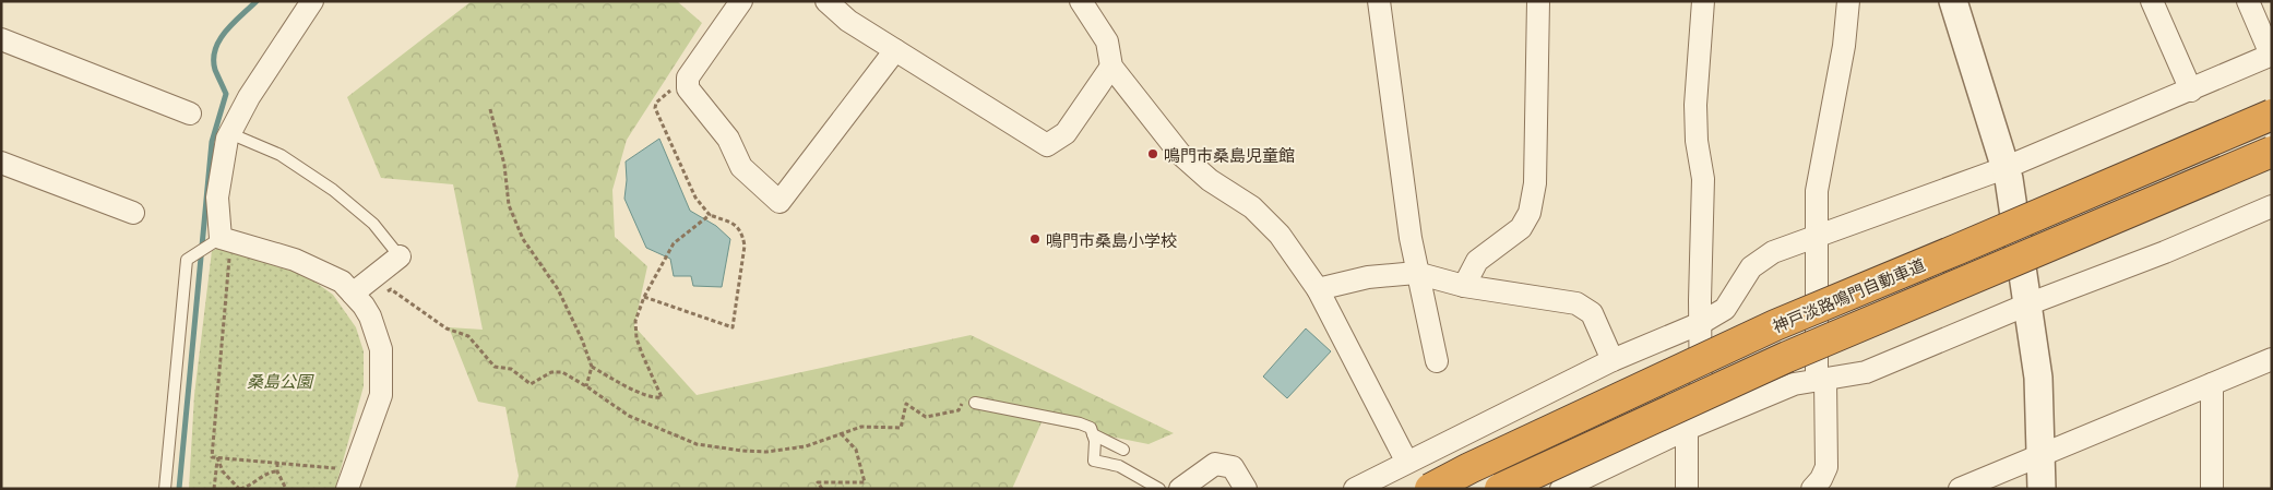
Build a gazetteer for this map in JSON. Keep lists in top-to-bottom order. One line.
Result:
{"streets":{"highway":["神戸淡路鳴門自動車道"]},"parks":["桑島公園"],"places":["鳴門市桑島児童館","鳴門市桑島小学校"]}
